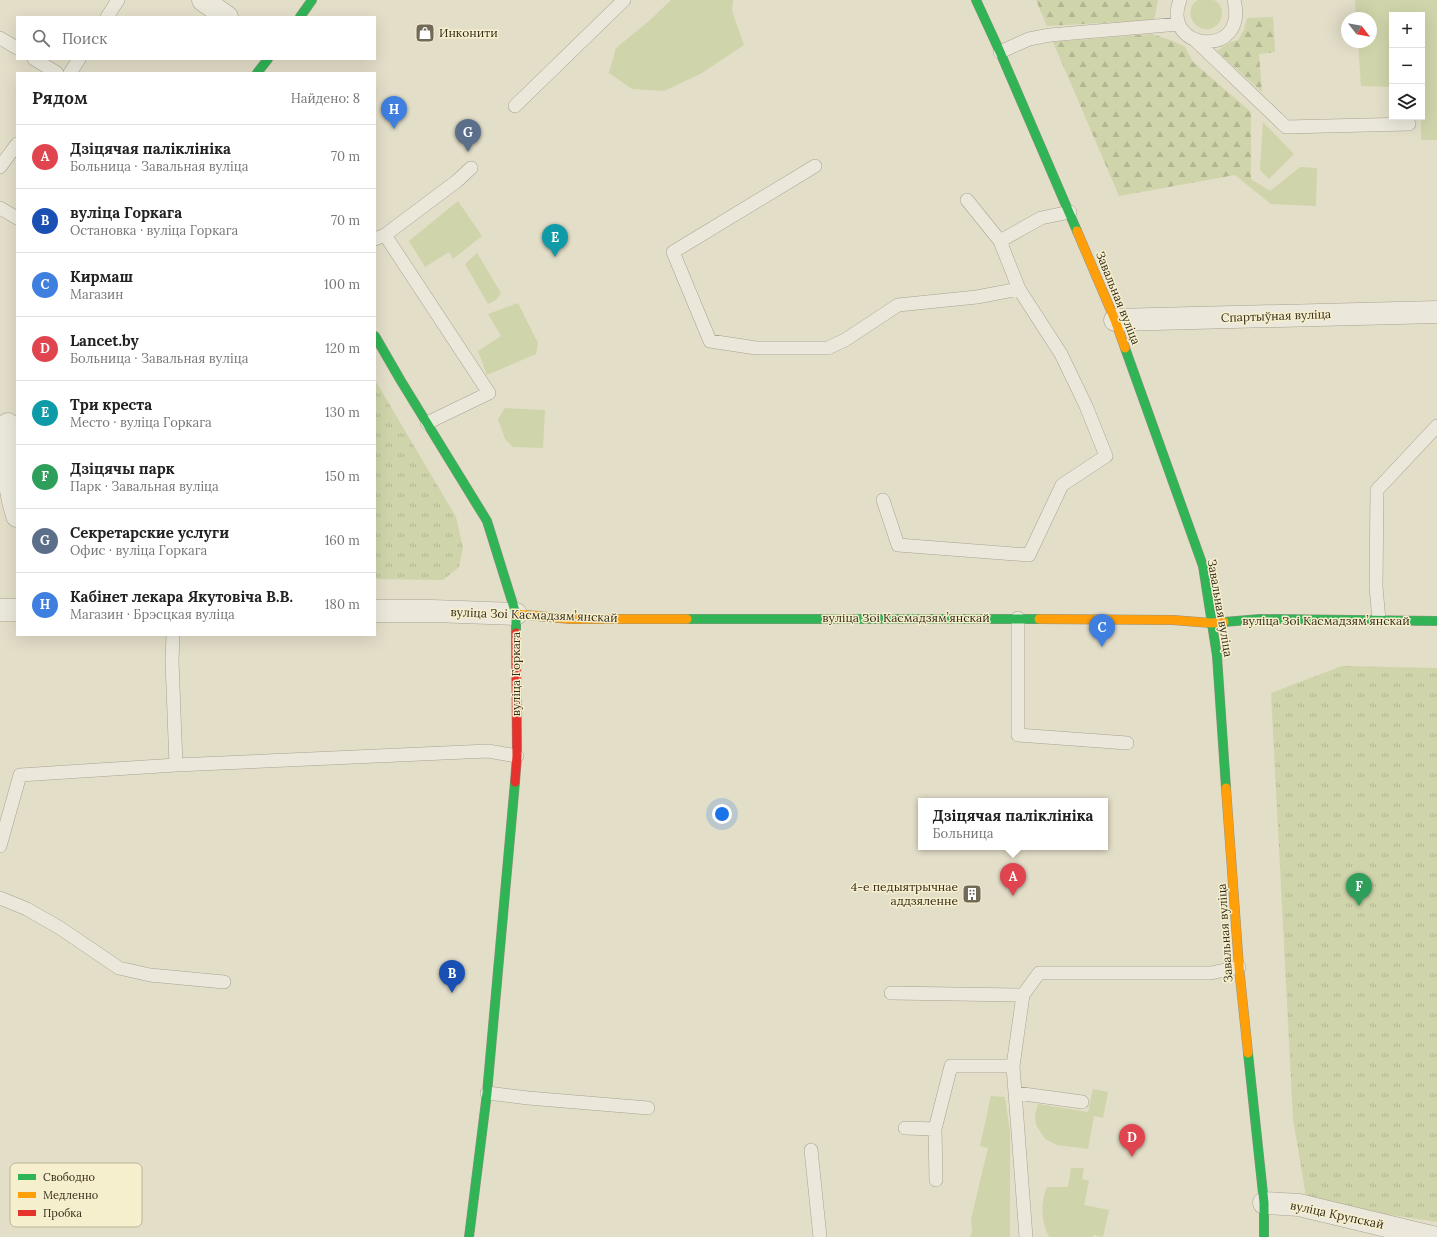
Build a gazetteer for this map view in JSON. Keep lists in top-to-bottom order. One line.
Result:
{"streets":{"main road":["Завальная вуліца","вуліца Зоі Касмадзямʼянскай","вуліца Горкага"],"street":["Спартыўная вуліца","вуліца Крупскай"]},"crossings":[["Завальная вуліца","Спартыўная вуліца"],["Завальная вуліца","вуліца Зоі Касмадзямʼянскай"],["Завальная вуліца","вуліца Крупскай"],["вуліца Зоі Касмадзямʼянскай","вуліца Горкага"]],"places":{"shop":["Инконити"],"building":["4-е педыятрычнае аддзяленне"]},"legend":["Свободно","Медленно","Пробка"],"north":"bottom right","page":{"map_buttons":["+","−"],"search":"Поиск","heading":["Рядом","Найдено: 8"],"pins":["H","G","E","C","A","F","B","D"],"list":[{"mark":"A","name":"Дзіцячая паліклініка","note":"Больница · Завальная вуліца","value":"70 m"},{"mark":"B","name":"вуліца Горкага","note":"Остановка · вуліца Горкага","value":"70 m"},{"mark":"C","name":"Кирмаш","note":"Магазин","value":"100 m"},{"mark":"D","name":"Lancet.by","note":"Больница · Завальная вуліца","value":"120 m"},{"mark":"E","name":"Три креста","note":"Место · вуліца Горкага","value":"130 m"},{"mark":"F","name":"Дзіцячы парк","note":"Парк · Завальная вуліца","value":"150 m"},{"mark":"G","name":"Секретарские услуги","note":"Офис · вуліца Горкага","value":"160 m"},{"mark":"H","name":"Кабінет лекара Якутовіча В.В.","note":"Магазин · Брэсцкая вуліца","value":"180 m"}],"popup":["Дзіцячая паліклініка","Больница"]}}
